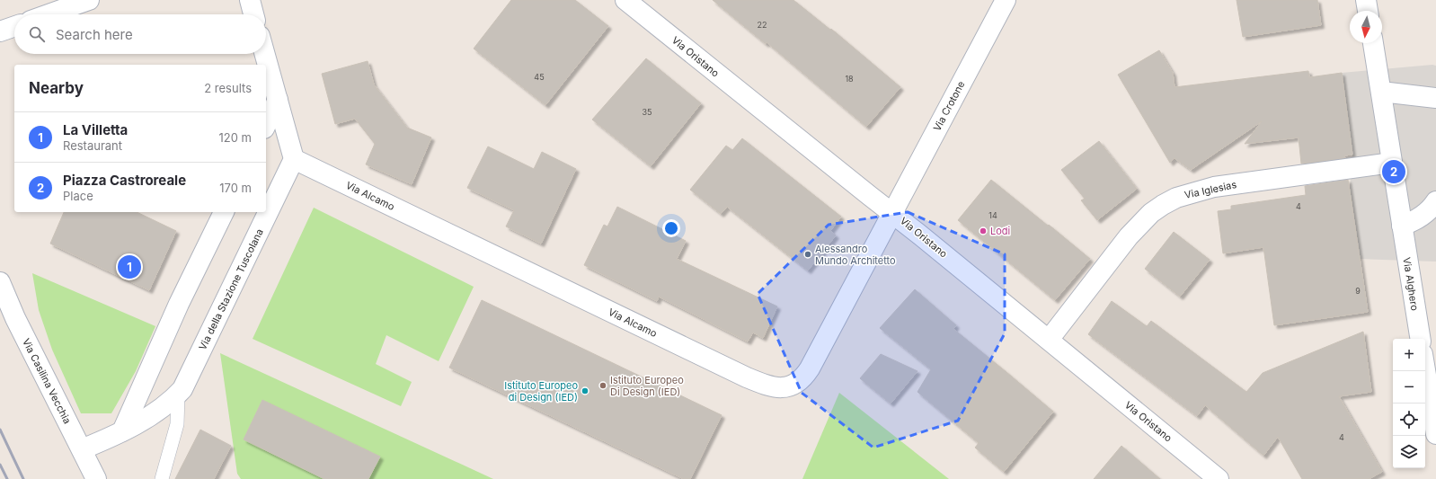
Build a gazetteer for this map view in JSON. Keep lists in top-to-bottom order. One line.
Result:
{"streets":{"street":["Via Oristano","Via Crotone","Via Iglesias","Via Alcamo","Via Alghero","Via della Stazione Tuscolana","Via Casilina Vecchia"]},"crossings":[["Via Oristano","Via Crotone"],["Via Oristano","Via Iglesias"],["Via Oristano","Via Alcamo"],["Via Crotone","Via Alcamo"],["Via Iglesias","Via Alghero"],["Via Alcamo","Via della Stazione Tuscolana"],["Via della Stazione Tuscolana","Via Casilina Vecchia"]],"places":["Lodi","Alessandro Mundo Architetto","Istituto Europeo Di Design (IED)","Istituto Europeo di Design (IED)"],"house_numbers":["22","45","18","35","4","14","9","4"],"north":"bottom","page":{"search":"Search here","heading":["Nearby","2 results"],"list":[{"mark":"1","name":"La Villetta","note":"Restaurant","value":"120 m"},{"mark":"2","name":"Piazza Castroreale","note":"Place","value":"170 m"}],"pins":["2","1"],"map_buttons":["+","−"]}}
